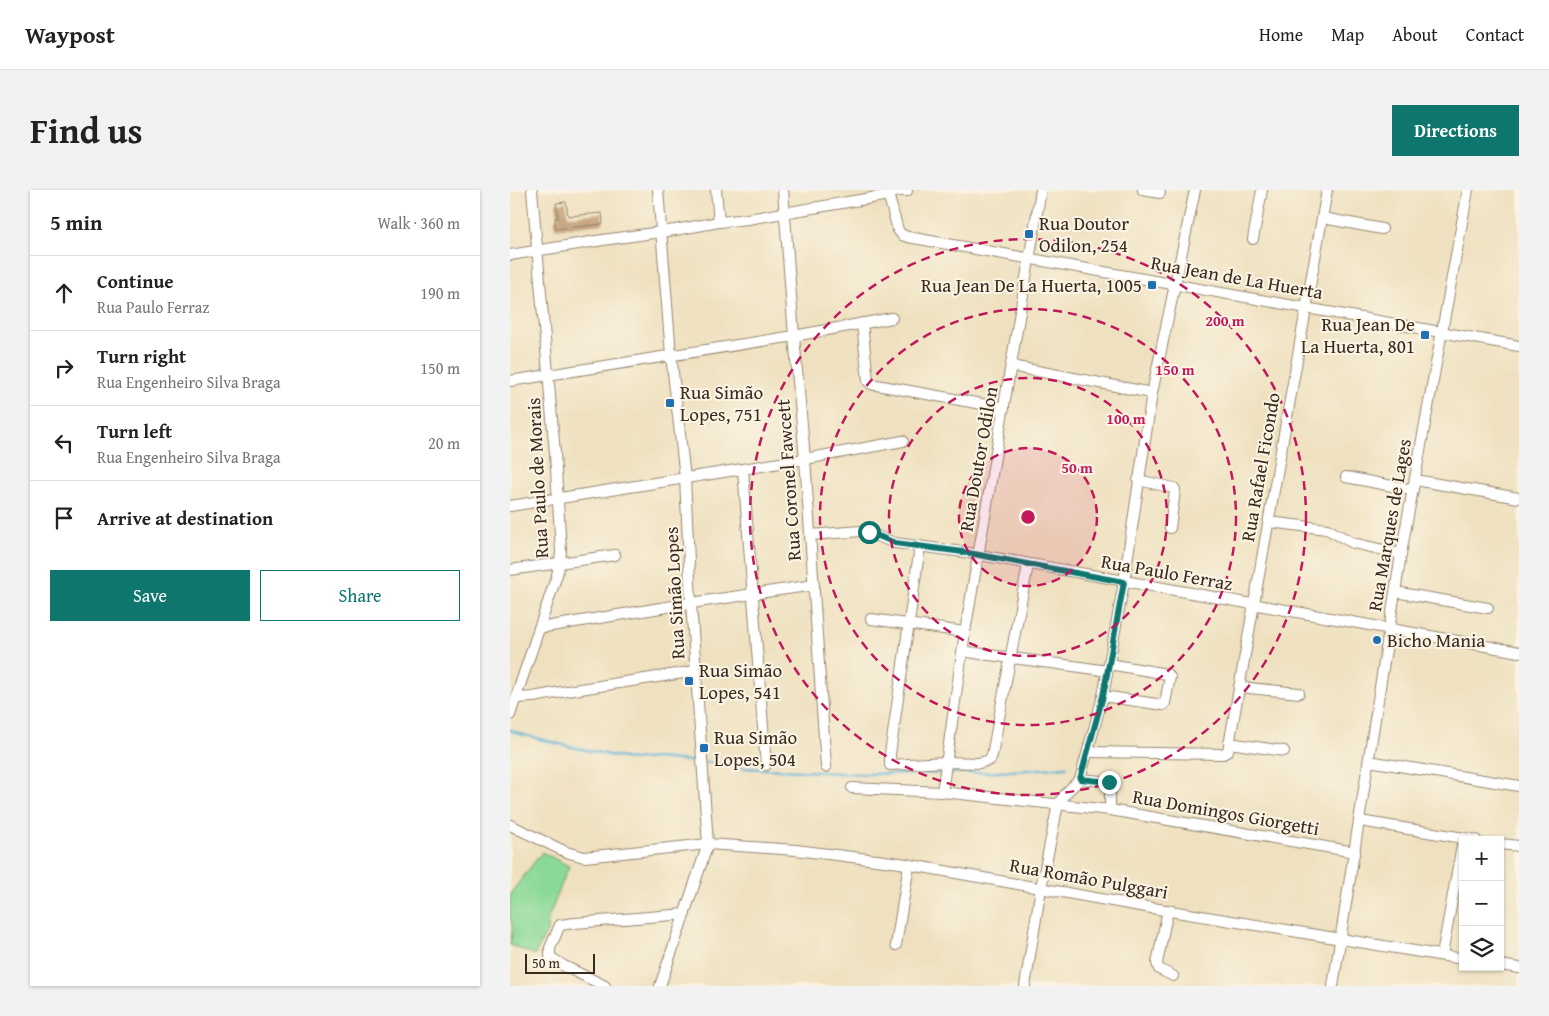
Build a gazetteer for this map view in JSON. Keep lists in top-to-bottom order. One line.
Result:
{"streets":{"street":["Rua Jean de La Huerta","Rua Doutor Odilon","Rua Rafael Ficondo","Rua Paulo de Morais","Rua Coronel Fawcett","Rua Marques de Lages","Rua Paulo Ferraz","Rua Simão Lopes","Rua Domingos Giorgetti","Rua Romão Pulggari"]},"crossings":[["Rua Jean de La Huerta","Rua Doutor Odilon"],["Rua Jean de La Huerta","Rua Rafael Ficondo"],["Rua Jean de La Huerta","Rua Marques de Lages"],["Rua Doutor Odilon","Rua Paulo Ferraz"],["Rua Doutor Odilon","Rua Domingos Giorgetti"],["Rua Rafael Ficondo","Rua Paulo Ferraz"],["Rua Coronel Fawcett","Rua Paulo Ferraz"],["Rua Marques de Lages","Rua Paulo Ferraz"],["Rua Marques de Lages","Rua Domingos Giorgetti"],["Rua Marques de Lages","Rua Romão Pulggari"],["Rua Simão Lopes","Rua Romão Pulggari"]],"places":{"transit":["Rua Doutor Odilon, 254","Rua Jean De La Huerta, 1005","Rua Jean De La Huerta, 801","Rua Simão Lopes, 751","Rua Simão Lopes, 541","Rua Simão Lopes, 504"],"other":["Bicho Mania"]},"scale_bar":"50 m","page":{"header":"Waypost","nav":["Home","Map","About","Contact"],"title":"Find us","buttons":["Directions",["Save","Share"]],"heading":["5 min","Walk · 360 m"],"list":[["Continue","Rua Paulo Ferraz","190 m"],["Turn right","Rua Engenheiro Silva Braga","150 m"],["Turn left","Rua Engenheiro Silva Braga","20 m"],"Arrive at destination"],"map_buttons":["+","−"],"scale":"50 m"},"rings":["200 m","150 m","100 m","50 m"]}
